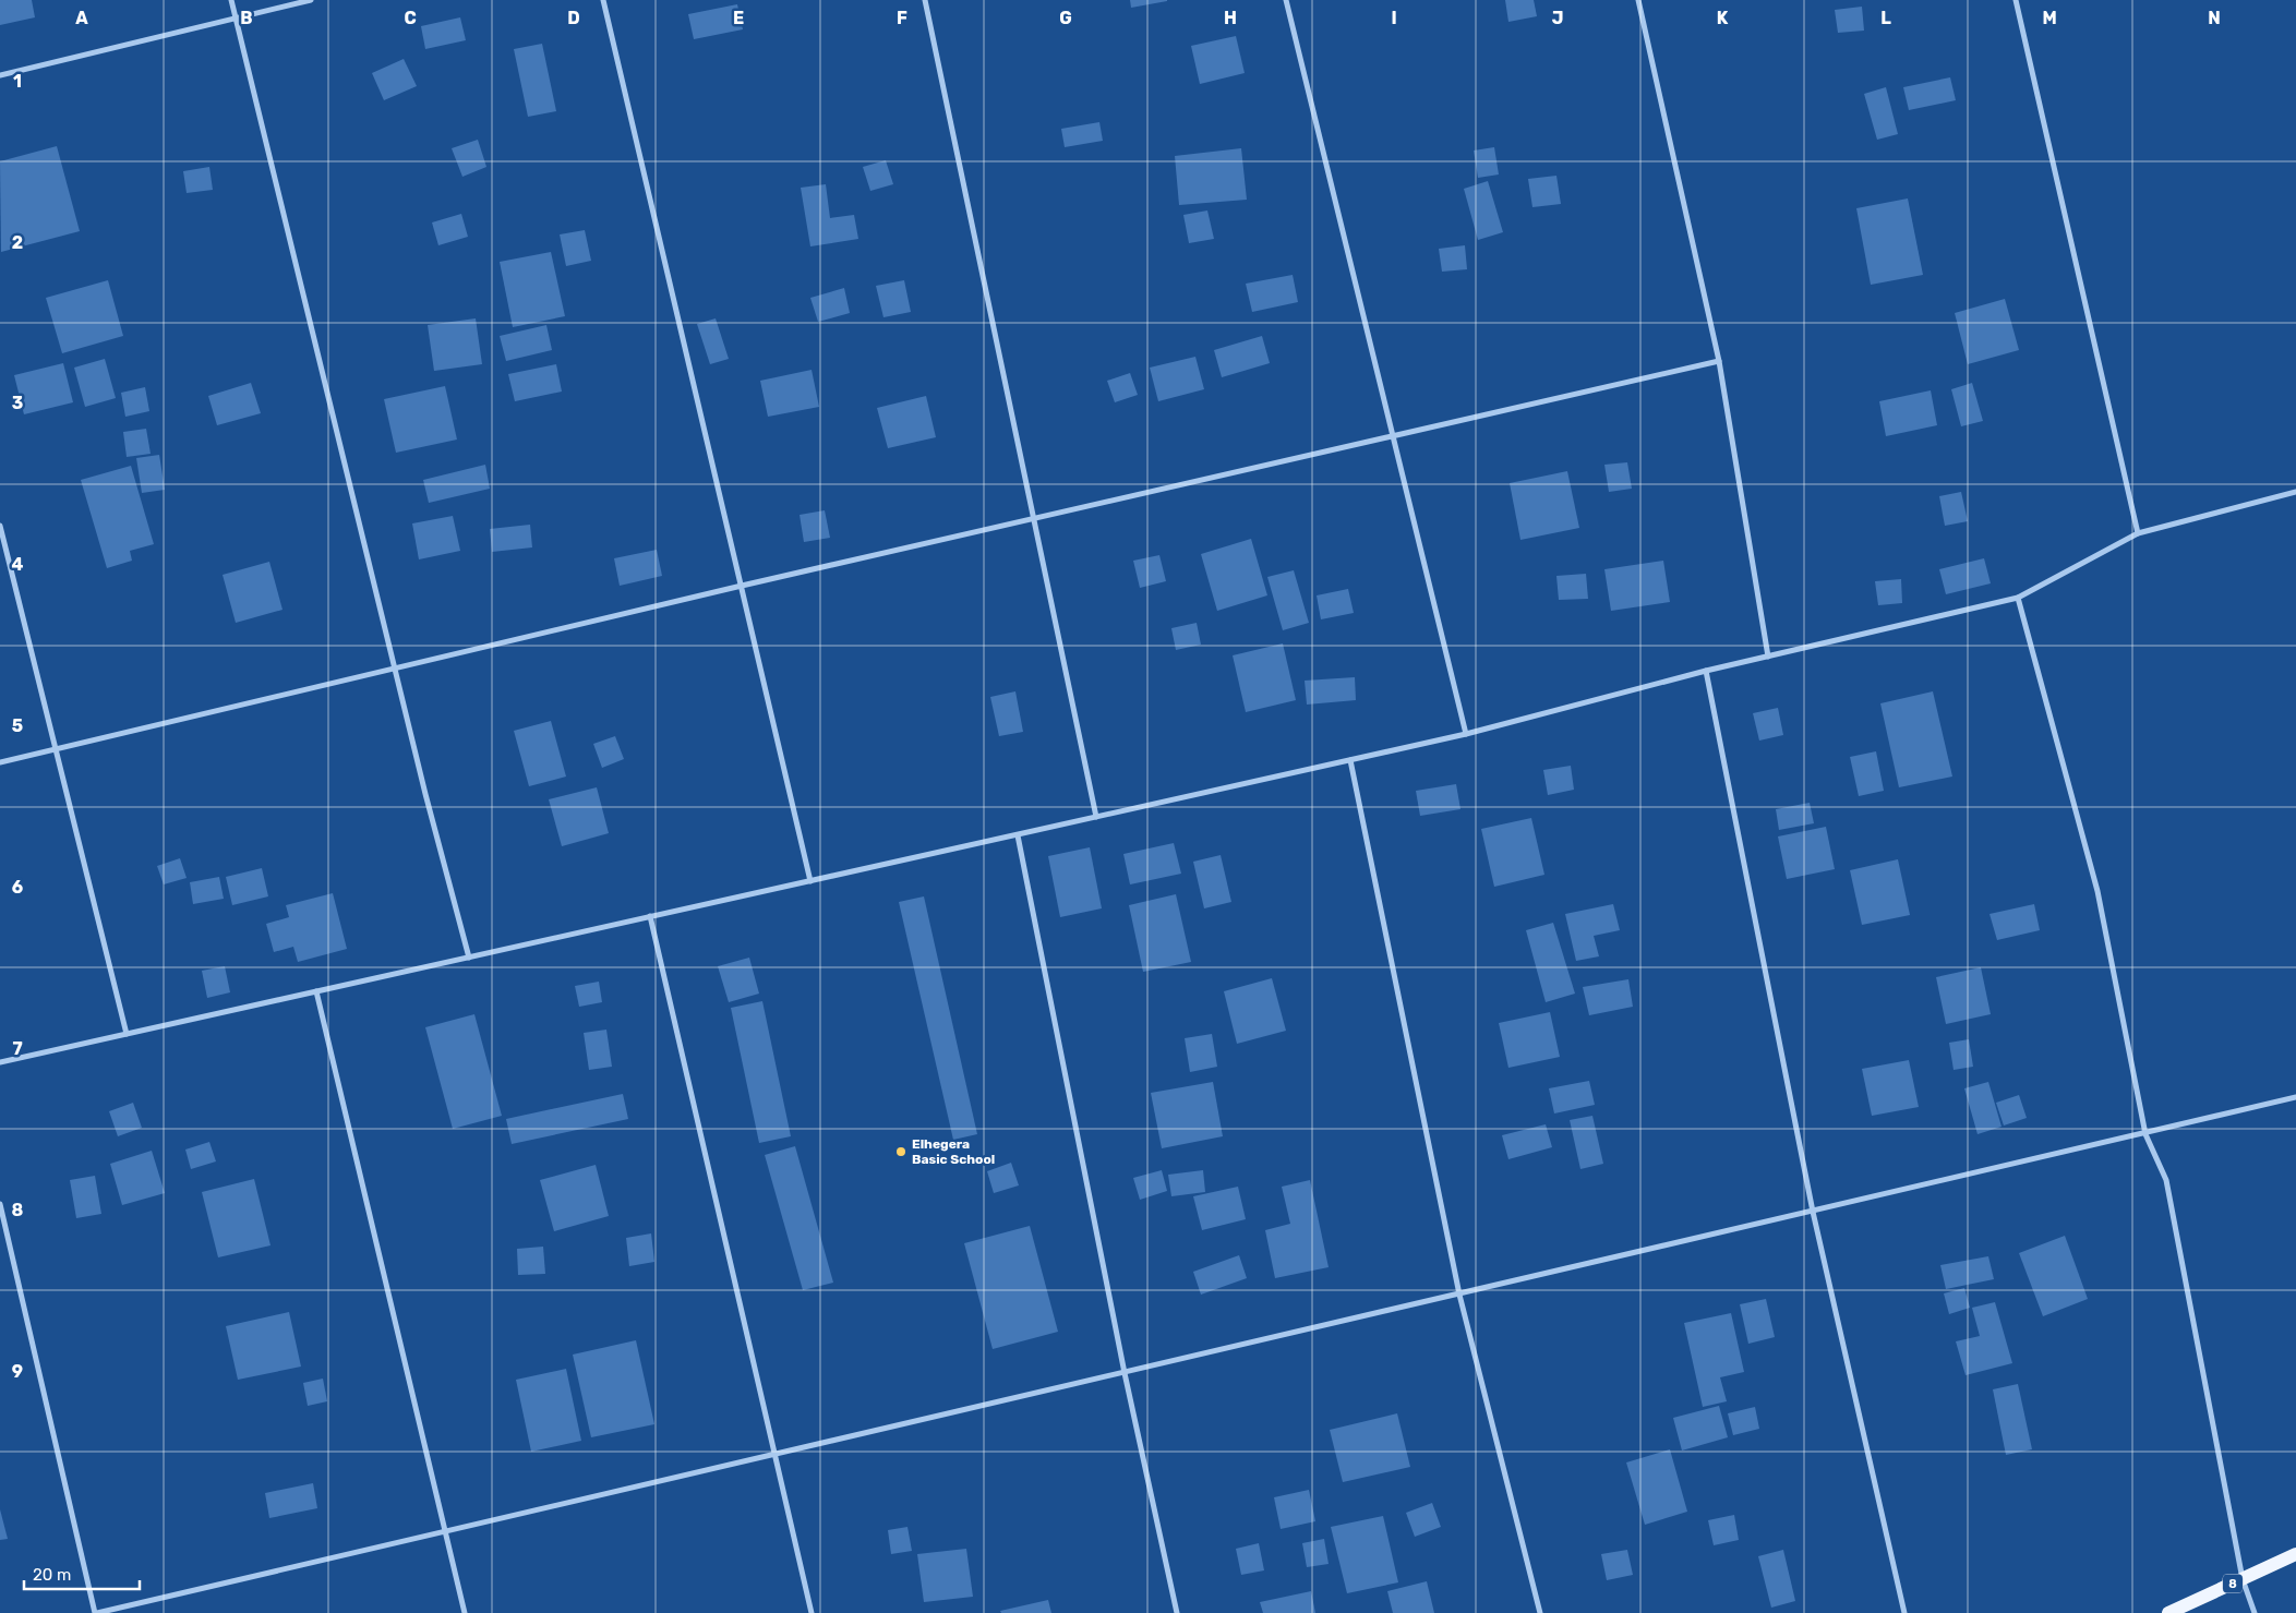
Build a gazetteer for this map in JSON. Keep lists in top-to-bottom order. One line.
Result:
{"streets":{"main road":["8"]},"places":["Elhegera Basic School"],"scale_bar":"20 m","grid":{"columns":["A","B","C","D","E","F","G","H","I","J","K","L","M","N"],"rows":["1","2","3","4","5","6","7","8","9"]}}
